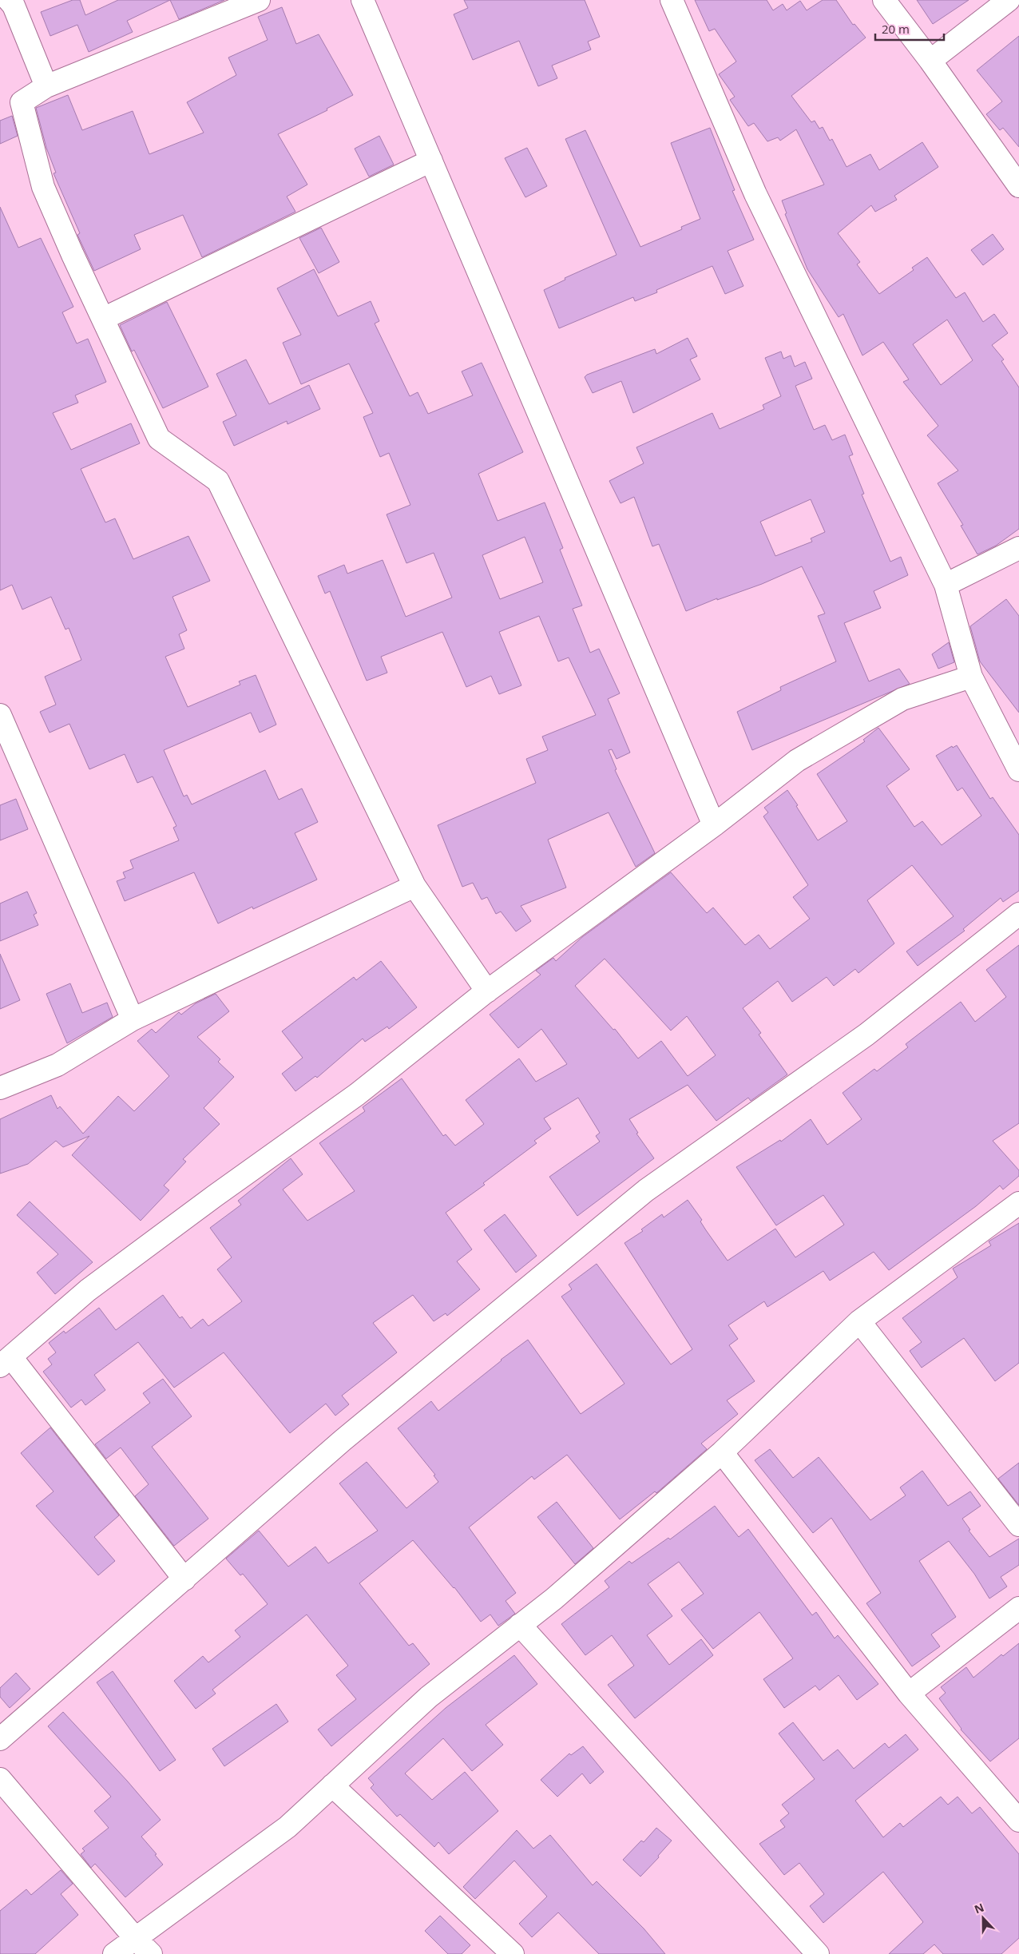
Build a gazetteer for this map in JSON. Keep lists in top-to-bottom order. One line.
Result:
{"scale_bar":"20 m","north":"top"}
